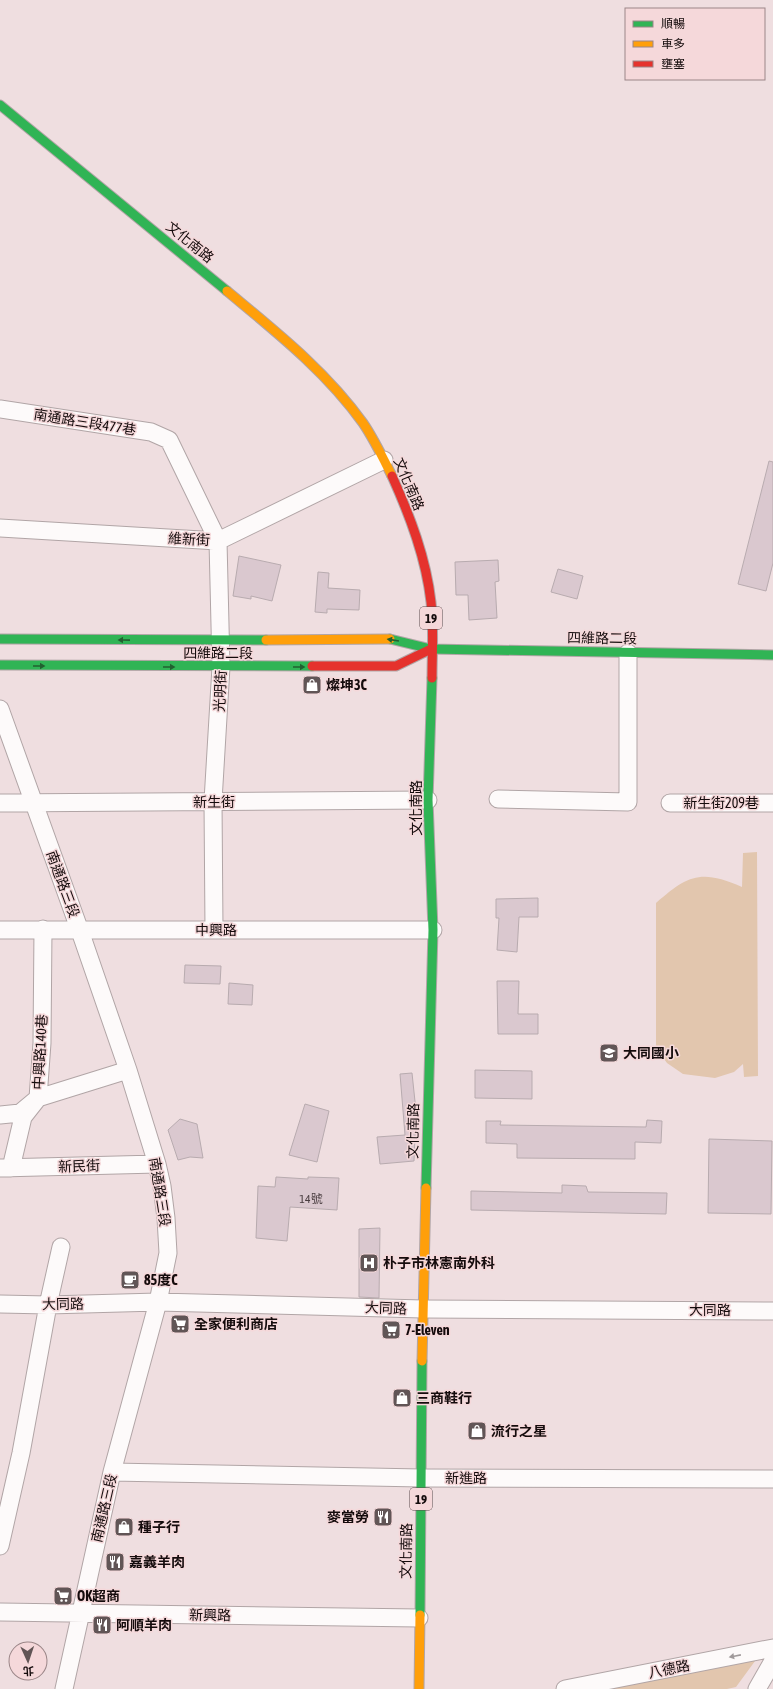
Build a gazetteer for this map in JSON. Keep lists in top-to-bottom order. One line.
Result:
{"streets":{"main road":["文化南路","19","四維路二段"],"street":["南通路三段477巷","維新街","光明街","新生街","新生街209巷","南通路三段","中興路","中興路140巷","新民街","大同路","新進路","新興路","八德路"]},"crossings":[["文化南路","維新街"],["文化南路","四維路二段"],["文化南路","新生街"],["文化南路","中興路"],["文化南路","大同路"],["文化南路","新進路"],["文化南路","新興路"],["南通路三段477巷","光明街"],["維新街","光明街"],["四維路二段","光明街"],["光明街","新生街"],["光明街","中興路"],["新生街","南通路三段"],["南通路三段","中興路"],["南通路三段","新民街"],["南通路三段","大同路"],["南通路三段","新進路"],["南通路三段","新興路"],["中興路","中興路140巷"],["中興路140巷","新民街"]],"one_way":["八德路"],"places":{"shop":["燦坤3C","三商鞋行","流行之星","種子行"],"school or university":["大同國小"],"hospital":["朴子市林憲南外科"],"cafe":["85度C"],"supermarket":["全家便利商店","7-Eleven","OK超商"],"restaurant":["麥當勞","嘉義羊肉","阿順羊肉"]},"house_numbers":["14號"],"legend":["順暢","車多","壅塞"],"north":"bottom"}
